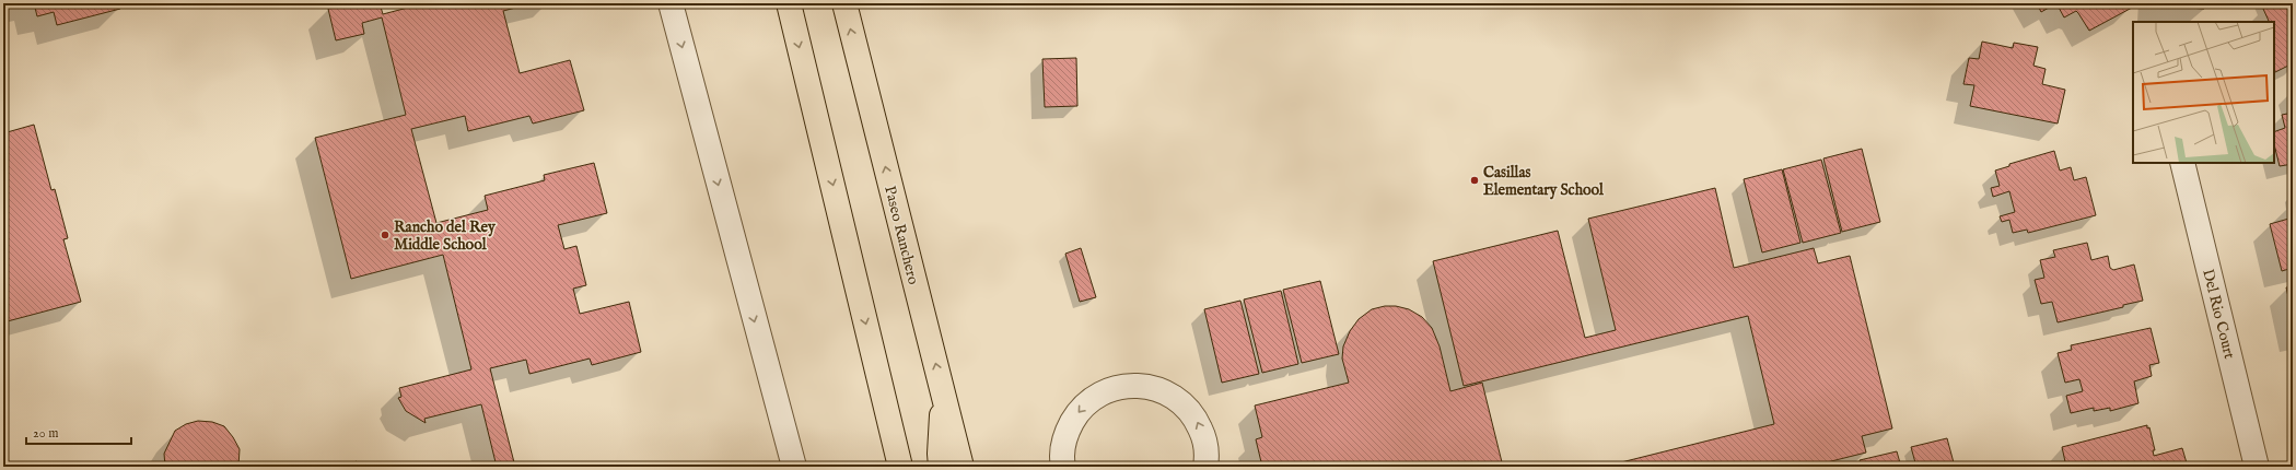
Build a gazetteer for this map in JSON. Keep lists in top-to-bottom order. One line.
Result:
{"streets":{"main road":["Paseo Ranchero"],"street":["Del Rio Court"]},"places":["Casillas Elementary School","Rancho del Rey Middle School"],"scale_bar":"20 m"}
